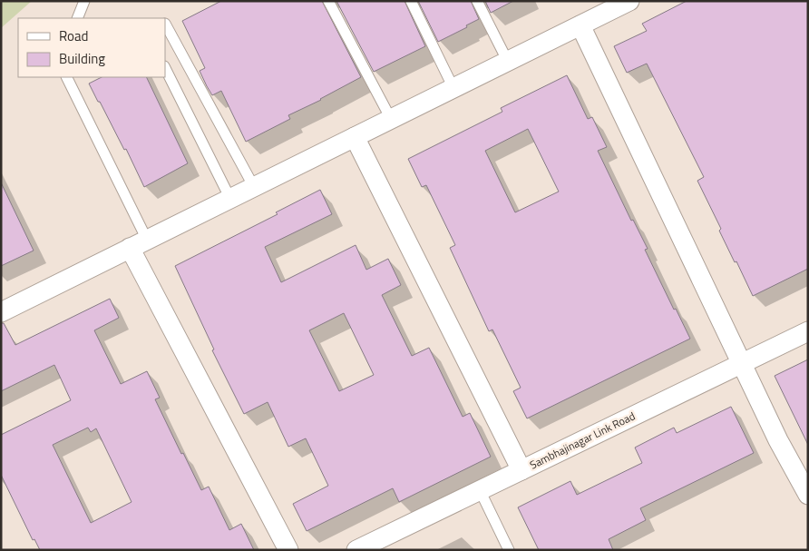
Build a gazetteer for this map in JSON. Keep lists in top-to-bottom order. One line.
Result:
{"streets":{"street":["Sambhajinagar Link Road"]},"legend":["Road","Building"]}
